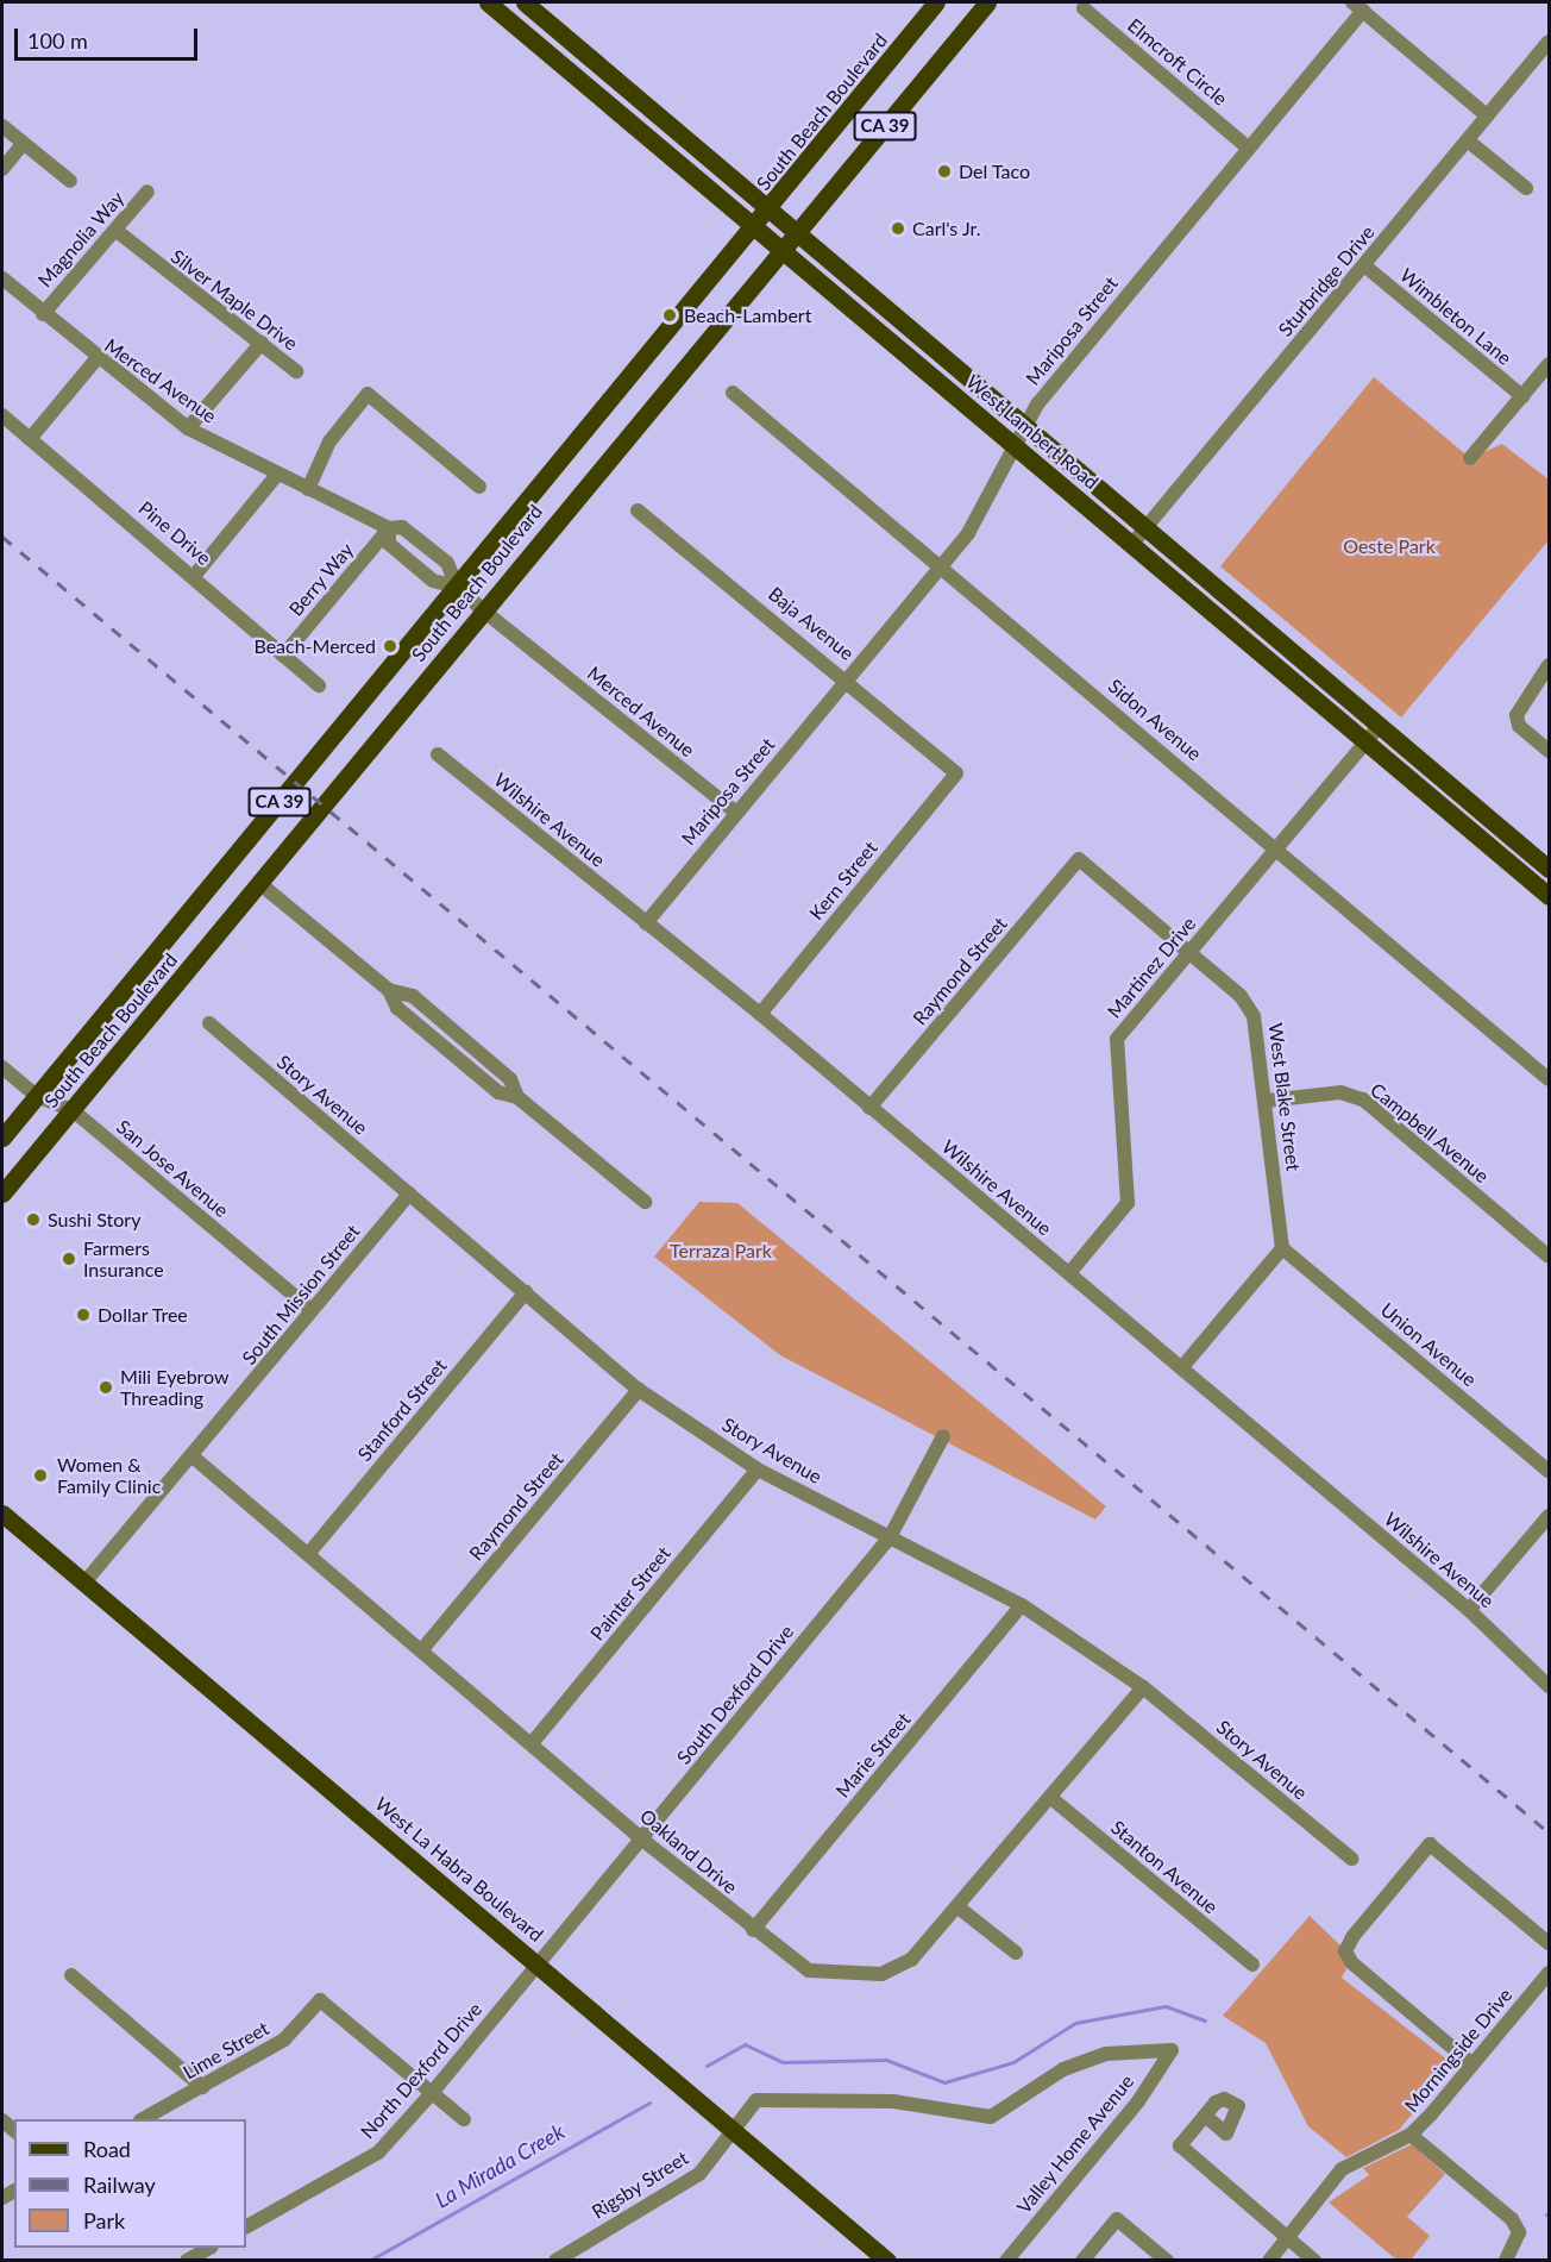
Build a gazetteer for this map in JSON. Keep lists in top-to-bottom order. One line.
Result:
{"streets":{"main road":["South Beach Boulevard","CA 39","West Lambert Road","West La Habra Boulevard"],"street":["Elmcroft Circle","Magnolia Way","Sturbridge Drive","Silver Maple Drive","Wimbleton Lane","Mariposa Street","Merced Avenue","Pine Drive","Berry Way","Baja Avenue","Sidon Avenue","Wilshire Avenue","Kern Street","Martinez Drive","Raymond Street","Story Avenue","West Blake Street","Campbell Avenue","San Jose Avenue","South Mission Street","Union Avenue","Stanford Street","Painter Street","South Dexford Drive","Marie Street","Oakland Drive","Stanton Avenue","Lime Street","Morningside Drive","North Dexford Drive","Valley Home Avenue","Rigsby Street"]},"crossings":[["Elmcroft Circle","Mariposa Street"],["South Beach Boulevard","Merced Avenue"],["South Beach Boulevard","West Lambert Road"],["South Beach Boulevard","San Jose Avenue"],["Magnolia Way","Silver Maple Drive"],["Magnolia Way","Merced Avenue"],["Sturbridge Drive","Wimbleton Lane"],["Sturbridge Drive","West Lambert Road"],["Mariposa Street","Merced Avenue"],["Mariposa Street","West Lambert Road"],["Mariposa Street","Baja Avenue"],["Mariposa Street","Sidon Avenue"],["Mariposa Street","Wilshire Avenue"],["Merced Avenue","Berry Way"],["West Lambert Road","Martinez Drive"],["Pine Drive","Berry Way"],["Baja Avenue","Kern Street"],["Sidon Avenue","Martinez Drive"],["Wilshire Avenue","Kern Street"],["Wilshire Avenue","Martinez Drive"],["Wilshire Avenue","Raymond Street"],["Martinez Drive","West Blake Street"],["Raymond Street","Story Avenue"],["Raymond Street","West Blake Street"],["Raymond Street","Oakland Drive"],["Story Avenue","South Mission Street"],["Story Avenue","Stanford Street"],["Story Avenue","Painter Street"],["Story Avenue","South Dexford Drive"],["Story Avenue","Marie Street"],["Story Avenue","Oakland Drive"],["West Blake Street","Campbell Avenue"],["West Blake Street","Union Avenue"],["San Jose Avenue","South Mission Street"],["South Mission Street","Oakland Drive"],["South Mission Street","West La Habra Boulevard"],["Stanford Street","Oakland Drive"],["Painter Street","Oakland Drive"],["South Dexford Drive","Oakland Drive"],["South Dexford Drive","West La Habra Boulevard"],["South Dexford Drive","North Dexford Drive"],["Marie Street","Oakland Drive"],["Oakland Drive","Stanton Avenue"],["West La Habra Boulevard","North Dexford Drive"],["West La Habra Boulevard","Valley Home Avenue"],["West La Habra Boulevard","Rigsby Street"],["Lime Street","North Dexford Drive"],["Valley Home Avenue","Rigsby Street"]],"water":["La Mirada Creek"],"parks":["Oeste Park","Terraza Park"],"places":["Del Taco","Carl's Jr.","Beach-Lambert","Beach-Merced","Sushi Story","Farmers Insurance","Dollar Tree","Mili Eyebrow Threading","Women & Family Clinic"],"legend":["Road","Railway","Park"],"scale_bar":"100 m"}
